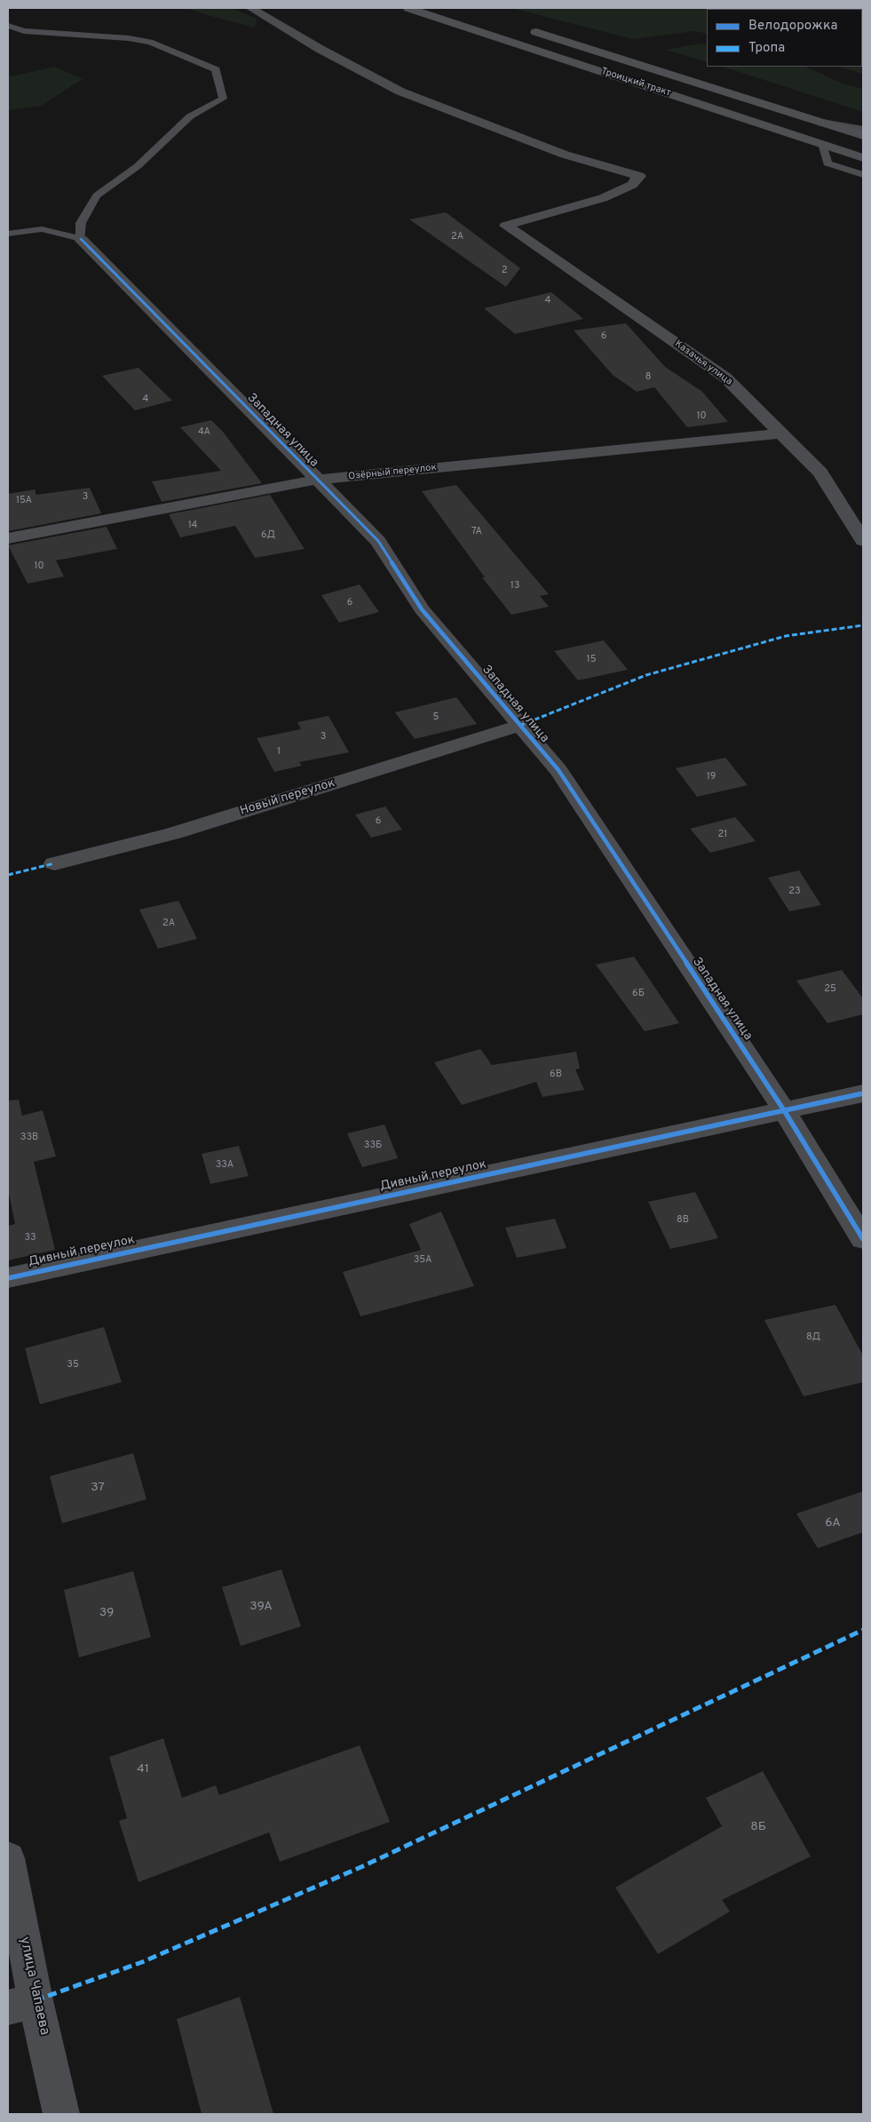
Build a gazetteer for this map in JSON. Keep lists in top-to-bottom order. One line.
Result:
{"streets":{"main road":["Троицкий тракт"],"street":["Казачья улица","Западная улица","Озёрный переулок","Новый переулок","Дивный переулок","улица Чапаева"]},"crossings":[["Казачья улица","Озёрный переулок"],["Западная улица","Озёрный переулок"],["Западная улица","Новый переулок"],["Западная улица","Дивный переулок"]],"house_numbers":["2А","2","4","6","8","4","10","4А","3","15А","14","7А","6Д","10","13","6","15","5","3","1","19","6","21","23","2А","25","6Б","6В","33В","33Б","33А","8В","33","35А","8Д","35","37","6А","39А","39","41","8Б"],"legend":["Велодорожка","Тропа"]}
